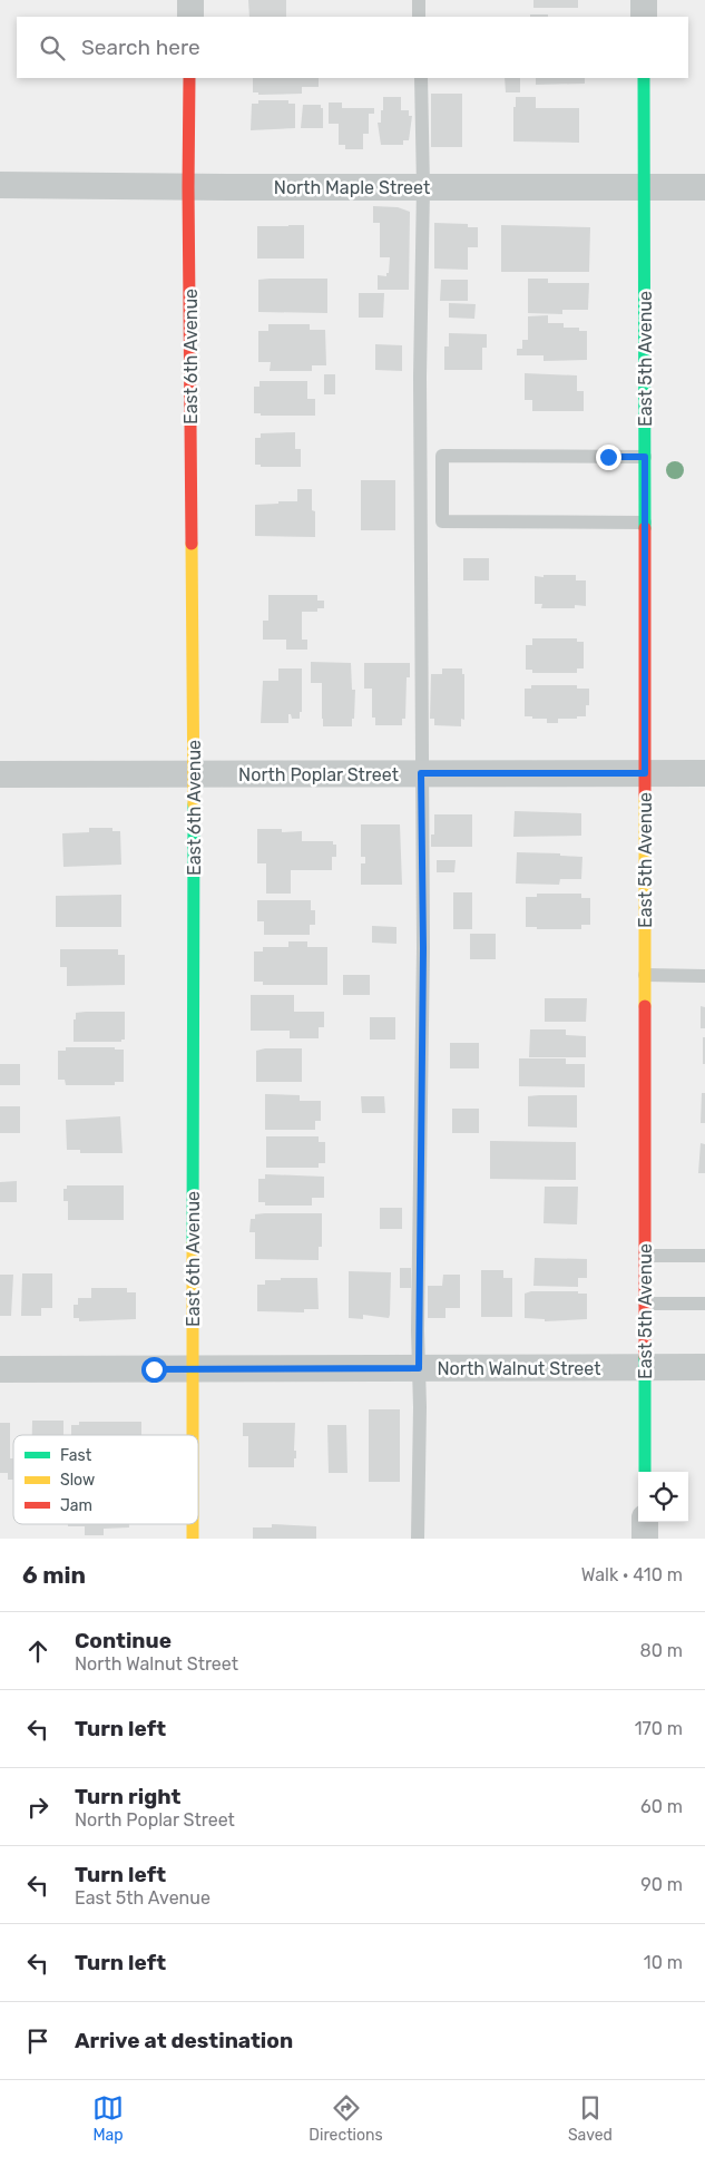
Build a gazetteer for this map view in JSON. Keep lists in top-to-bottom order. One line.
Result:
{"streets":{"street":["North Maple Street","East 6th Avenue","East 5th Avenue","North Poplar Street","North Walnut Street"]},"crossings":[["North Maple Street","East 6th Avenue"],["North Maple Street","East 5th Avenue"],["East 6th Avenue","North Poplar Street"],["East 6th Avenue","North Walnut Street"],["East 5th Avenue","North Poplar Street"],["East 5th Avenue","North Walnut Street"]],"legend":["Fast","Slow","Jam"],"page":{"search":"Search here","heading":["6 min","Walk · 410 m"],"list":[["Continue","North Walnut Street","80 m"],["Turn left","170 m"],["Turn right","North Poplar Street","60 m"],["Turn left","East 5th Avenue","90 m"],["Turn left","10 m"],"Arrive at destination"],"nav":["Map","Directions","Saved"]}}
